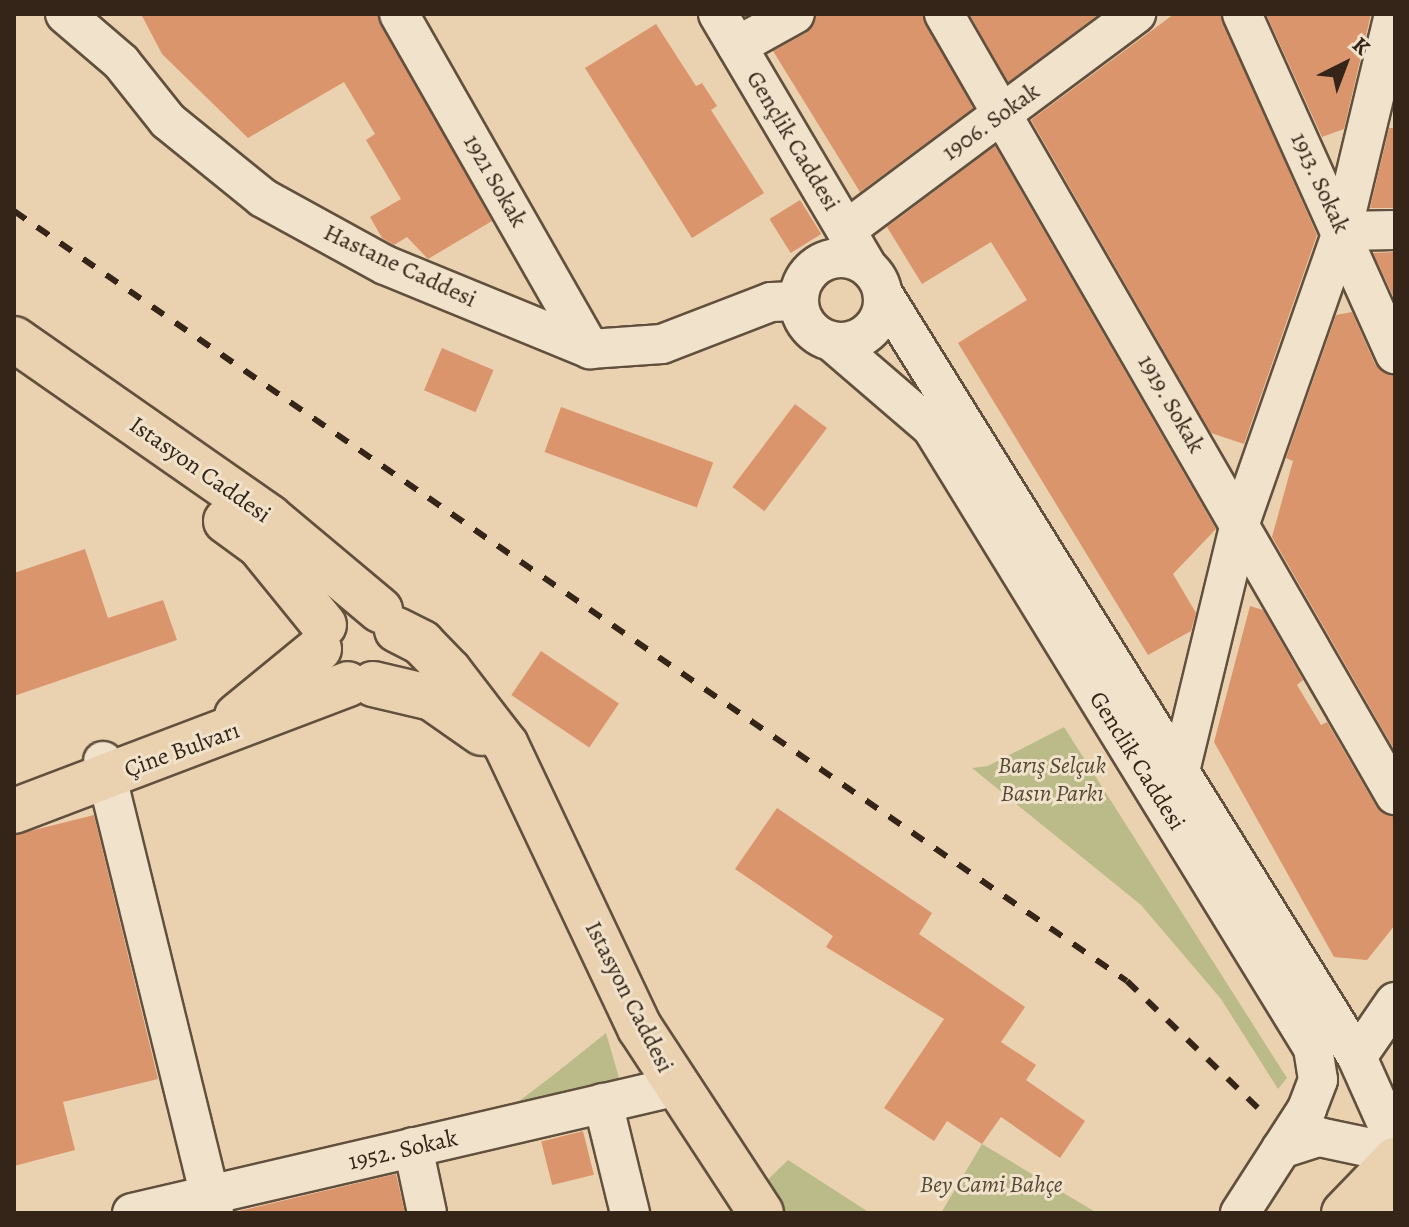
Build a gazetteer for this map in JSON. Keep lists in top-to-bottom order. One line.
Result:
{"streets":{"main road":["Istasyon Caddesi","Çine Bulvarı"],"street":["1906. Sokak","Gençlik Caddesi","1921 Sokak","1913. Sokak","Hastane Caddesi","1919. Sokak","Genclik Caddesi","1952. Sokak"]},"crossings":[["1906. Sokak","Gençlik Caddesi"],["1906. Sokak","1919. Sokak"],["Gençlik Caddesi","Hastane Caddesi"],["Gençlik Caddesi","Genclik Caddesi"],["1921 Sokak","Hastane Caddesi"],["Hastane Caddesi","Genclik Caddesi"],["Istasyon Caddesi","Çine Bulvarı"],["Istasyon Caddesi","1952. Sokak"]],"parks":["Barış Selçuk Basın Parkı","Bey Cami Bahçe"],"north":"top right"}
